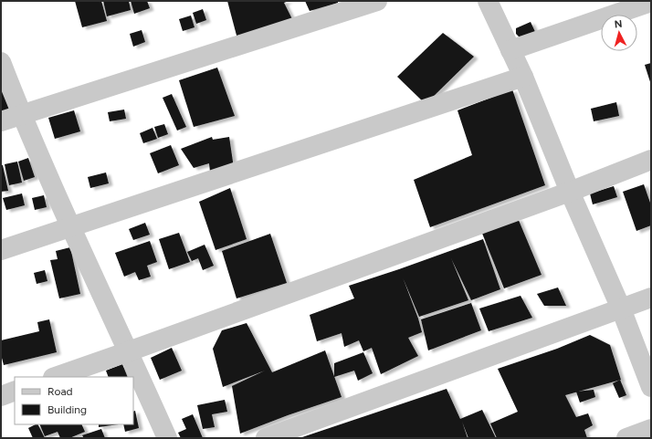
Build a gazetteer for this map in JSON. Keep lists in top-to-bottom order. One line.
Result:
{"legend":["Road","Building"],"north":"top"}
